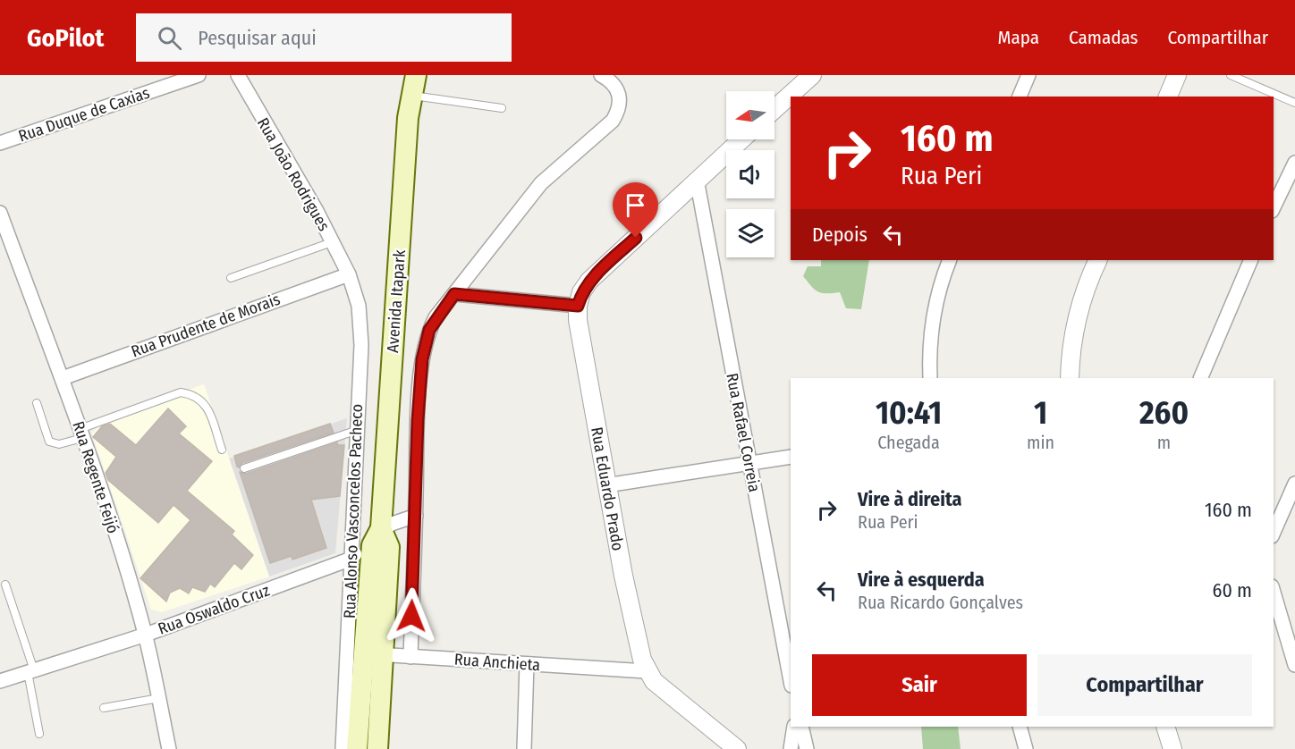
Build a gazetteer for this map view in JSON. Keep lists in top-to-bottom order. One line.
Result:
{"streets":{"main road":["Avenida Itapark"],"street":["Rua Duque de Caxias","Rua João Rodrigues","Rua Prudente de Morais","Rua Rafael Correia","Rua Regente Feijó","Rua Eduardo Prado","Rua Alonso Vasconcelos Pacheco","Rua Oswaldo Cruz","Rua Anchieta"]},"crossings":[["Rua João Rodrigues","Rua Prudente de Morais"],["Rua João Rodrigues","Rua Alonso Vasconcelos Pacheco"],["Avenida Itapark","Rua Alonso Vasconcelos Pacheco"],["Avenida Itapark","Rua Oswaldo Cruz"],["Avenida Itapark","Rua Anchieta"],["Rua Prudente de Morais","Rua Regente Feijó"],["Rua Prudente de Morais","Rua Alonso Vasconcelos Pacheco"],["Rua Regente Feijó","Rua Oswaldo Cruz"],["Rua Eduardo Prado","Rua Anchieta"],["Rua Alonso Vasconcelos Pacheco","Rua Oswaldo Cruz"],["Rua Alonso Vasconcelos Pacheco","Rua Anchieta"]],"north":"left","page":{"header":"GoPilot","search":"Pesquisar aqui","nav":["Mapa","Camadas","Compartilhar"],"turn":["160 m","Rua Peri"],"then":"Depois","eta":["10:41","Chegada","1","min","260","m"],"list":[{"name":"Vire à direita","note":"Rua Peri","value":"160 m"},{"name":"Vire à esquerda","note":"Rua Ricardo Gonçalves","value":"60 m"}],"buttons":["Sair","Compartilhar"]}}
